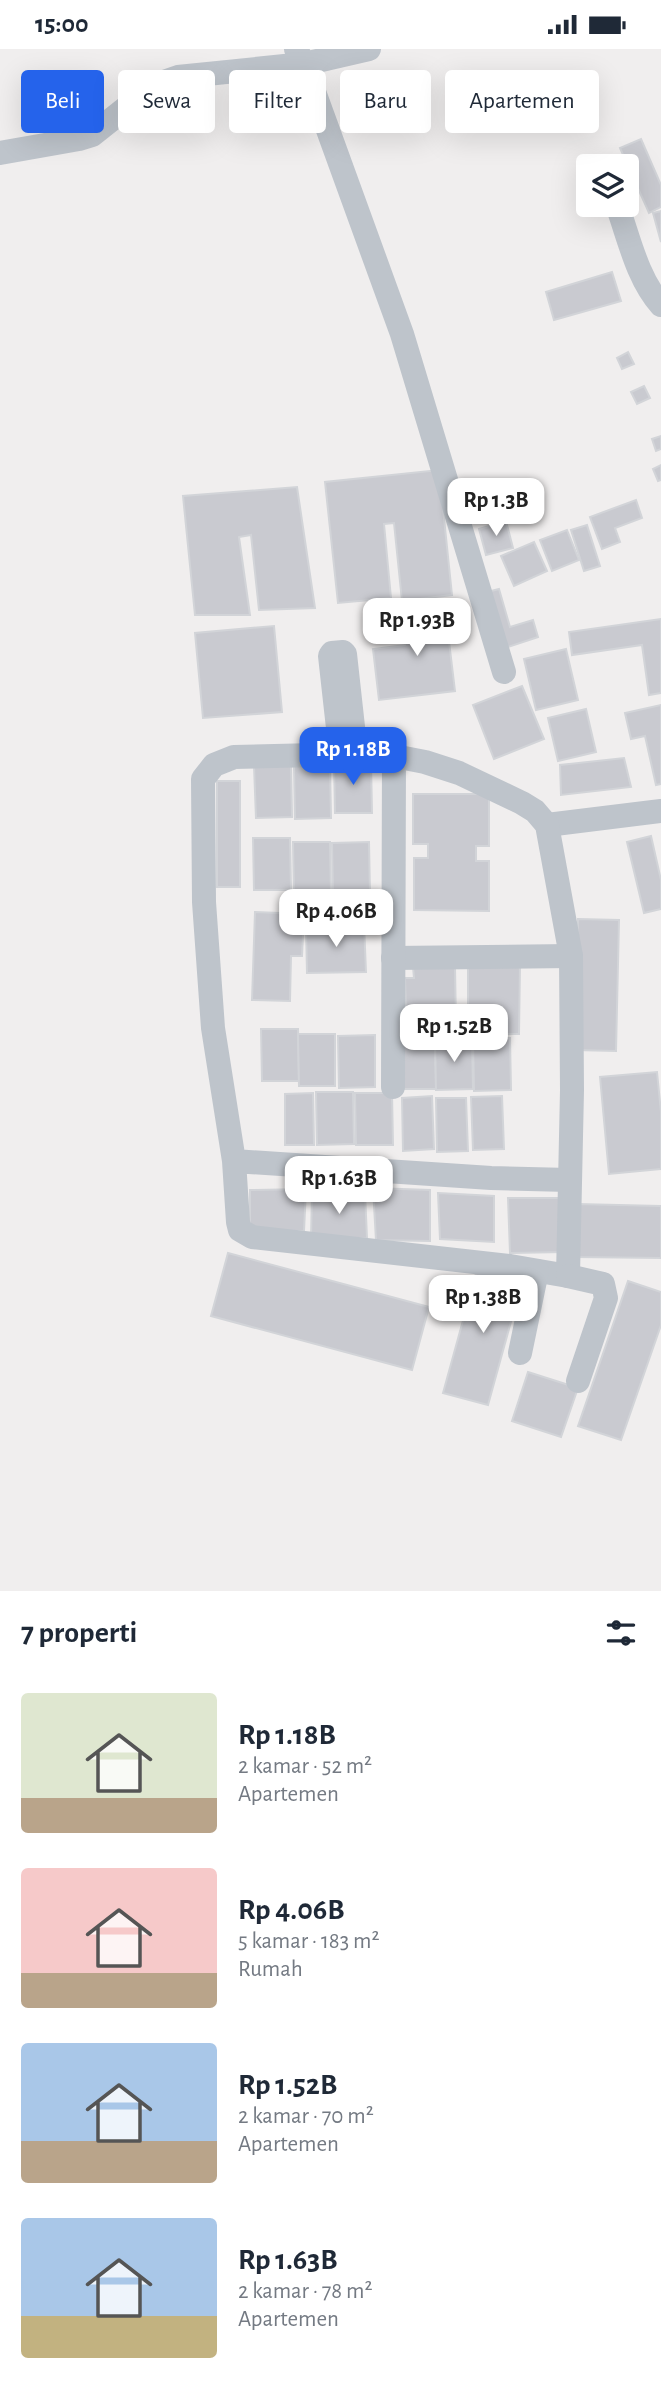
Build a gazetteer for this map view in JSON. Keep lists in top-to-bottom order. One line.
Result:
{"page":{"status":"15:00","chip":["Beli","Sewa","Filter","Baru","Apartemen"],"price":["Rp 1.3B","Rp 1.93B","Rp 1.18B","Rp 4.06B","Rp 1.52B","Rp 1.63B","Rp 1.38B"],"heading":"7 properti","list":[{"name":"Rp 1.18B","note":"2 kamar · 52 m² · Apartemen"},{"name":"Rp 4.06B","note":"5 kamar · 183 m² · Rumah"},{"name":"Rp 1.52B","note":"2 kamar · 70 m² · Apartemen"},{"name":"Rp 1.63B","note":"2 kamar · 78 m² · Apartemen"}]}}
